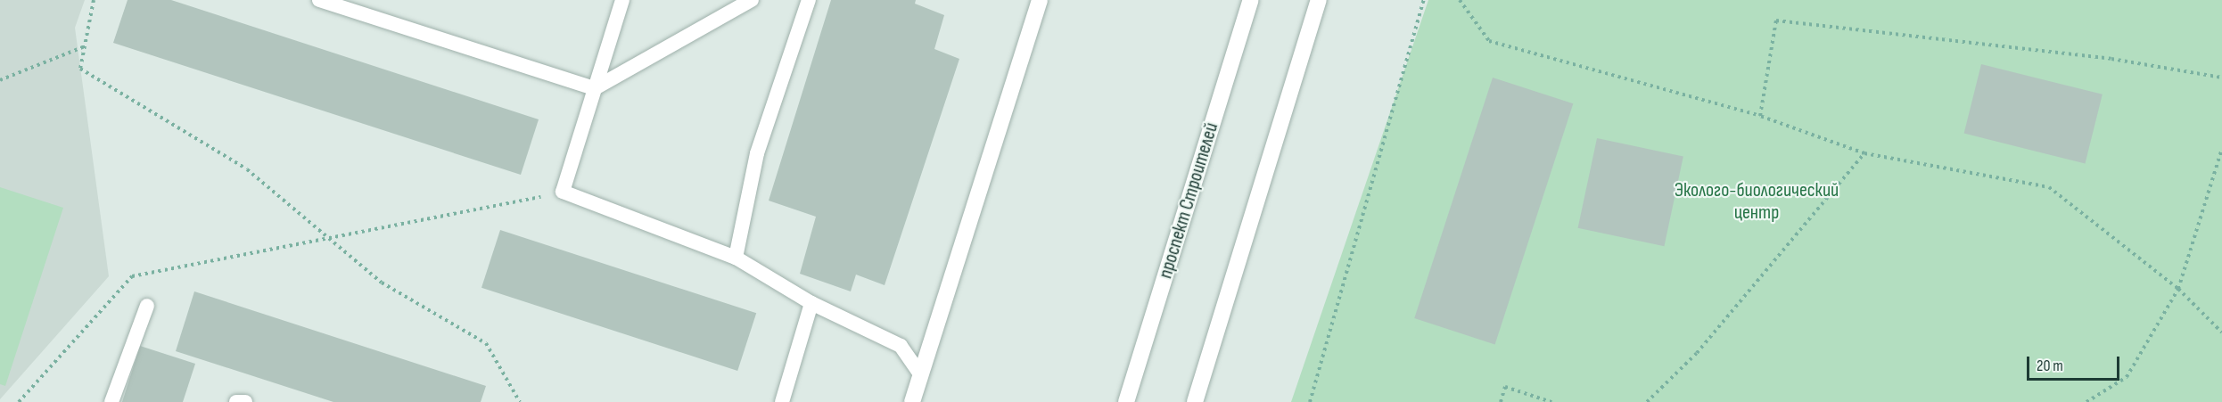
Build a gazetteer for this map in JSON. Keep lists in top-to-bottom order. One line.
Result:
{"streets":{"main road":["проспект Строителей"]},"parks":["Эколого-биологический центр"],"scale_bar":"20 m"}
